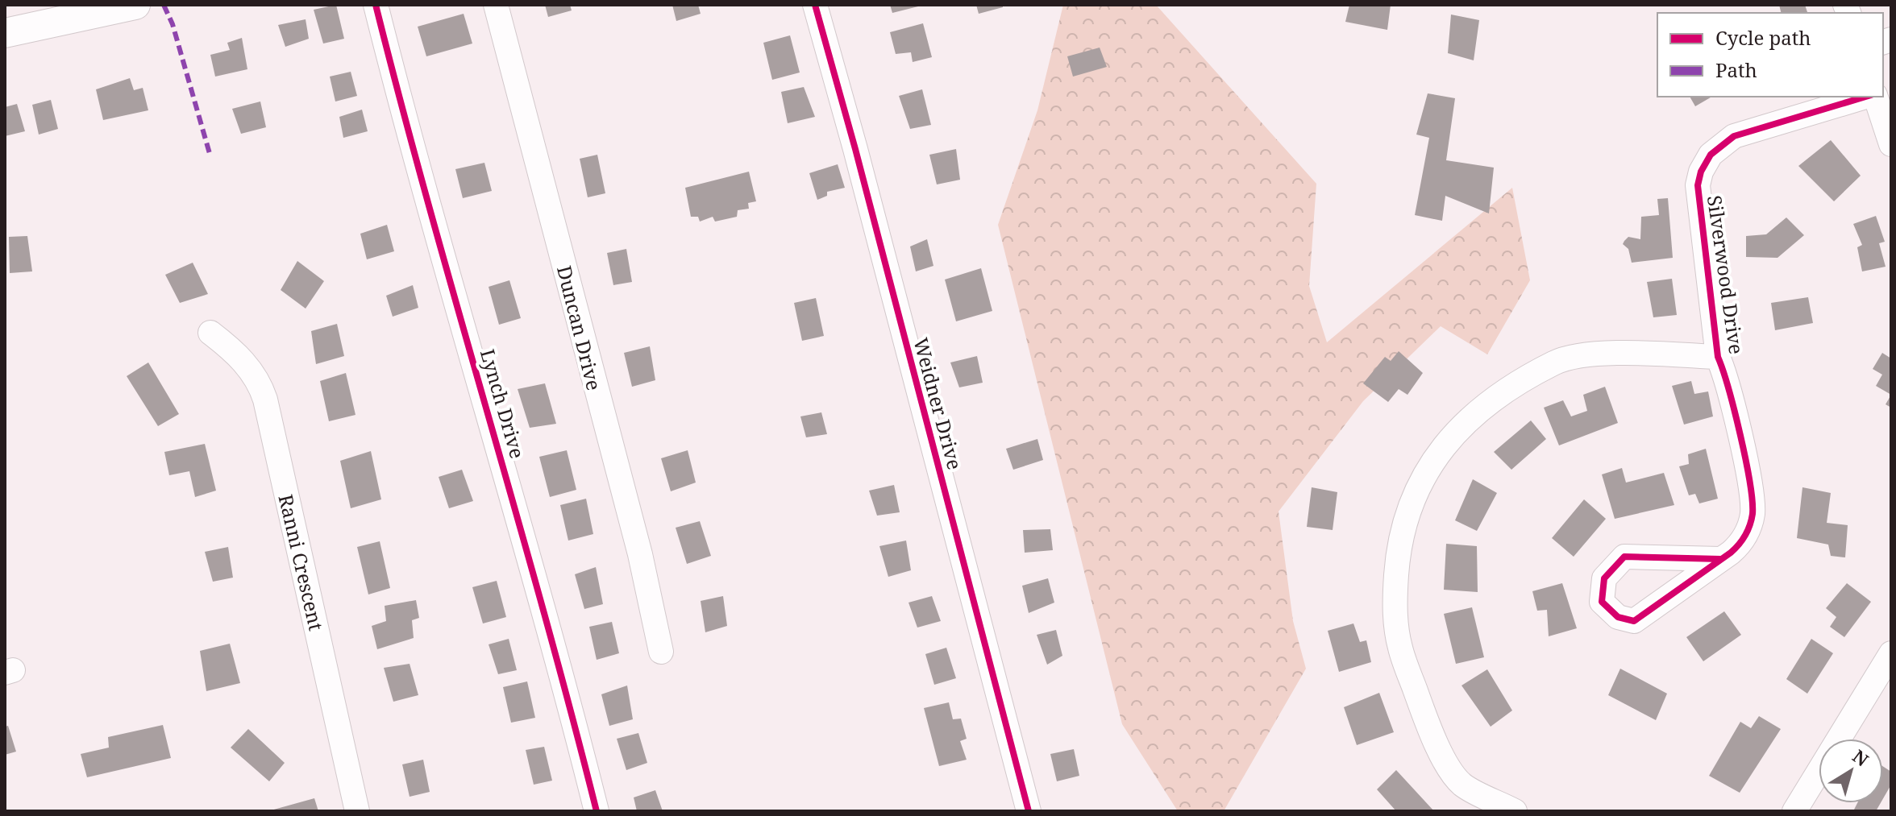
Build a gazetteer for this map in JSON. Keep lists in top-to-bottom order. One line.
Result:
{"streets":{"street":["Silverwood Drive","Duncan Drive","Lynch Drive","Weidner Drive","Ranni Crescent"]},"legend":["Cycle path","Path"],"north":"top right"}
